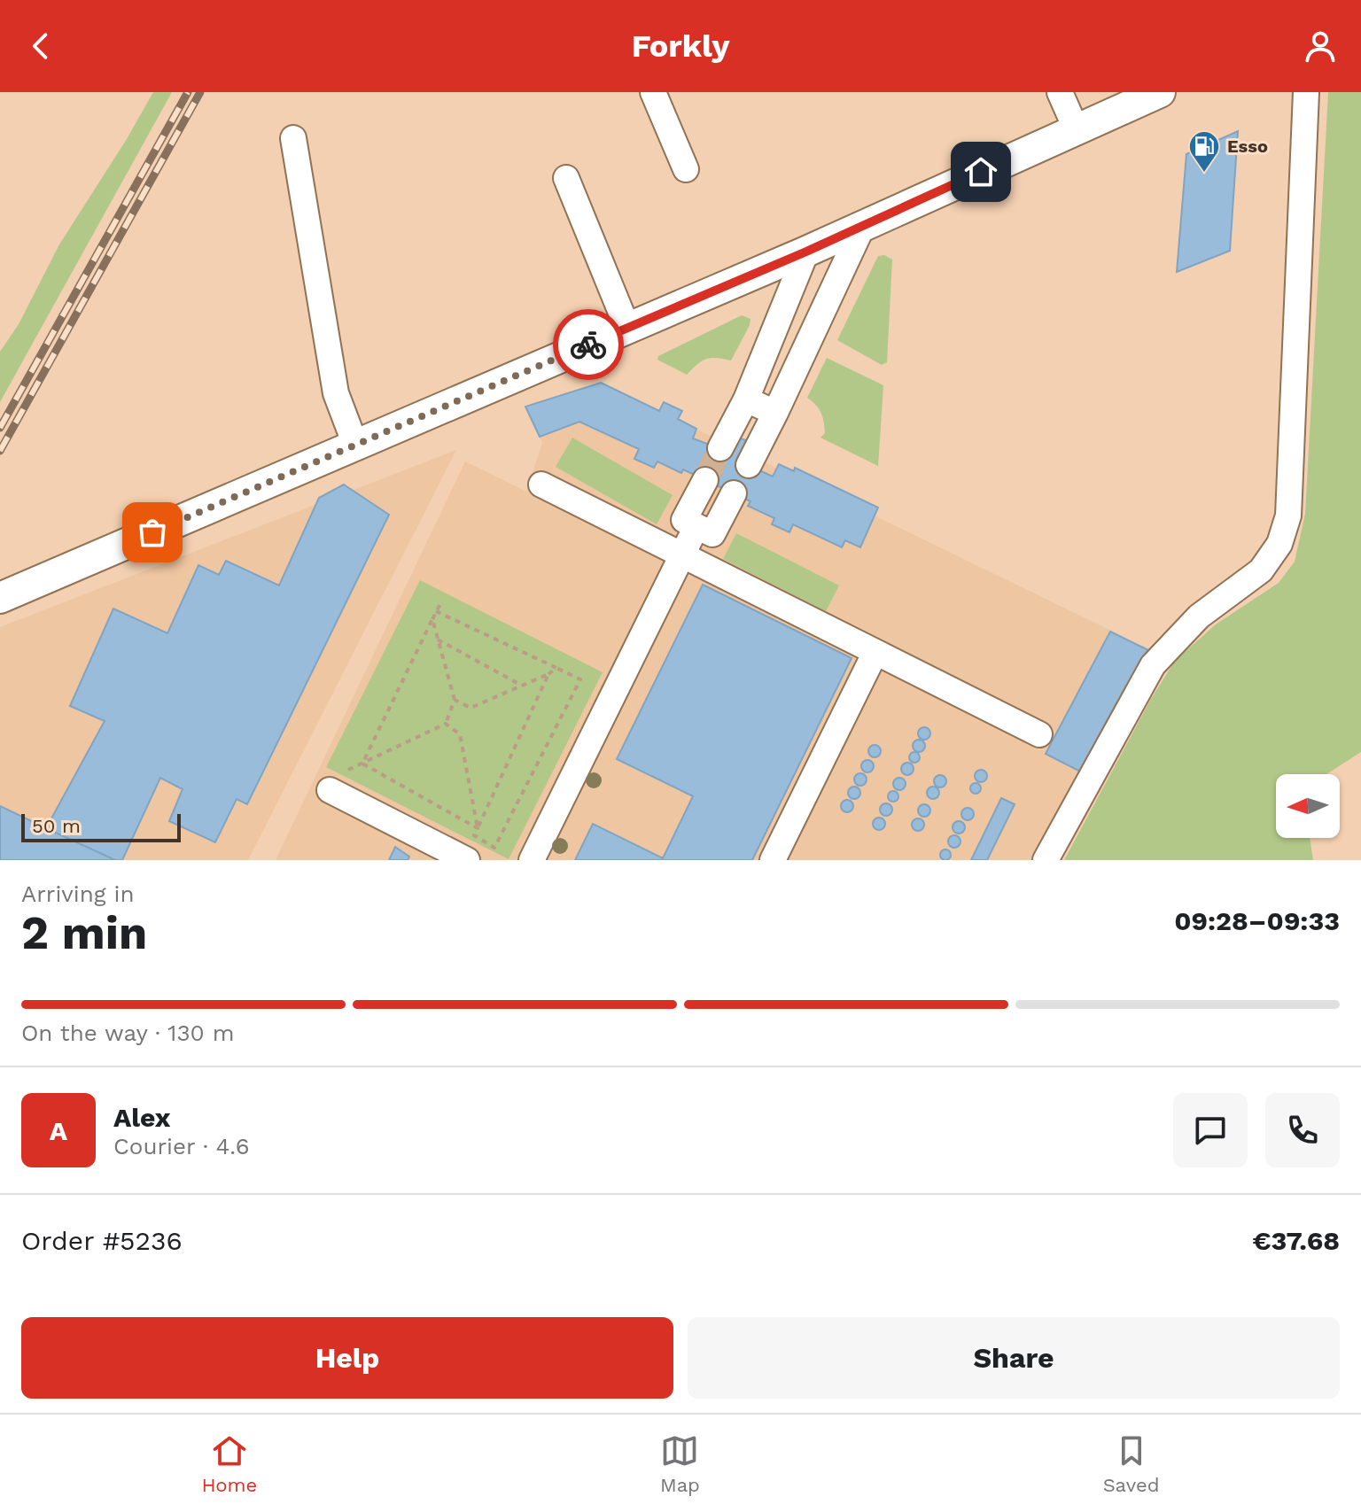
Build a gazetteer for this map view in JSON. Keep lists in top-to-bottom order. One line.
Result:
{"places":{"fuel station":["Esso"]},"scale_bar":"50 m","north":"left","page":{"header":"Forkly","scale":"50 m","heading":["2 min","Arriving in","09:28–09:33"],"panel":["Alex","Courier · 4.6","Order #5236","€37.68"],"bar":"On the way · 130 m","round":"A","buttons":["Help","Share"],"tabs":["Home","Map","Saved"]}}
